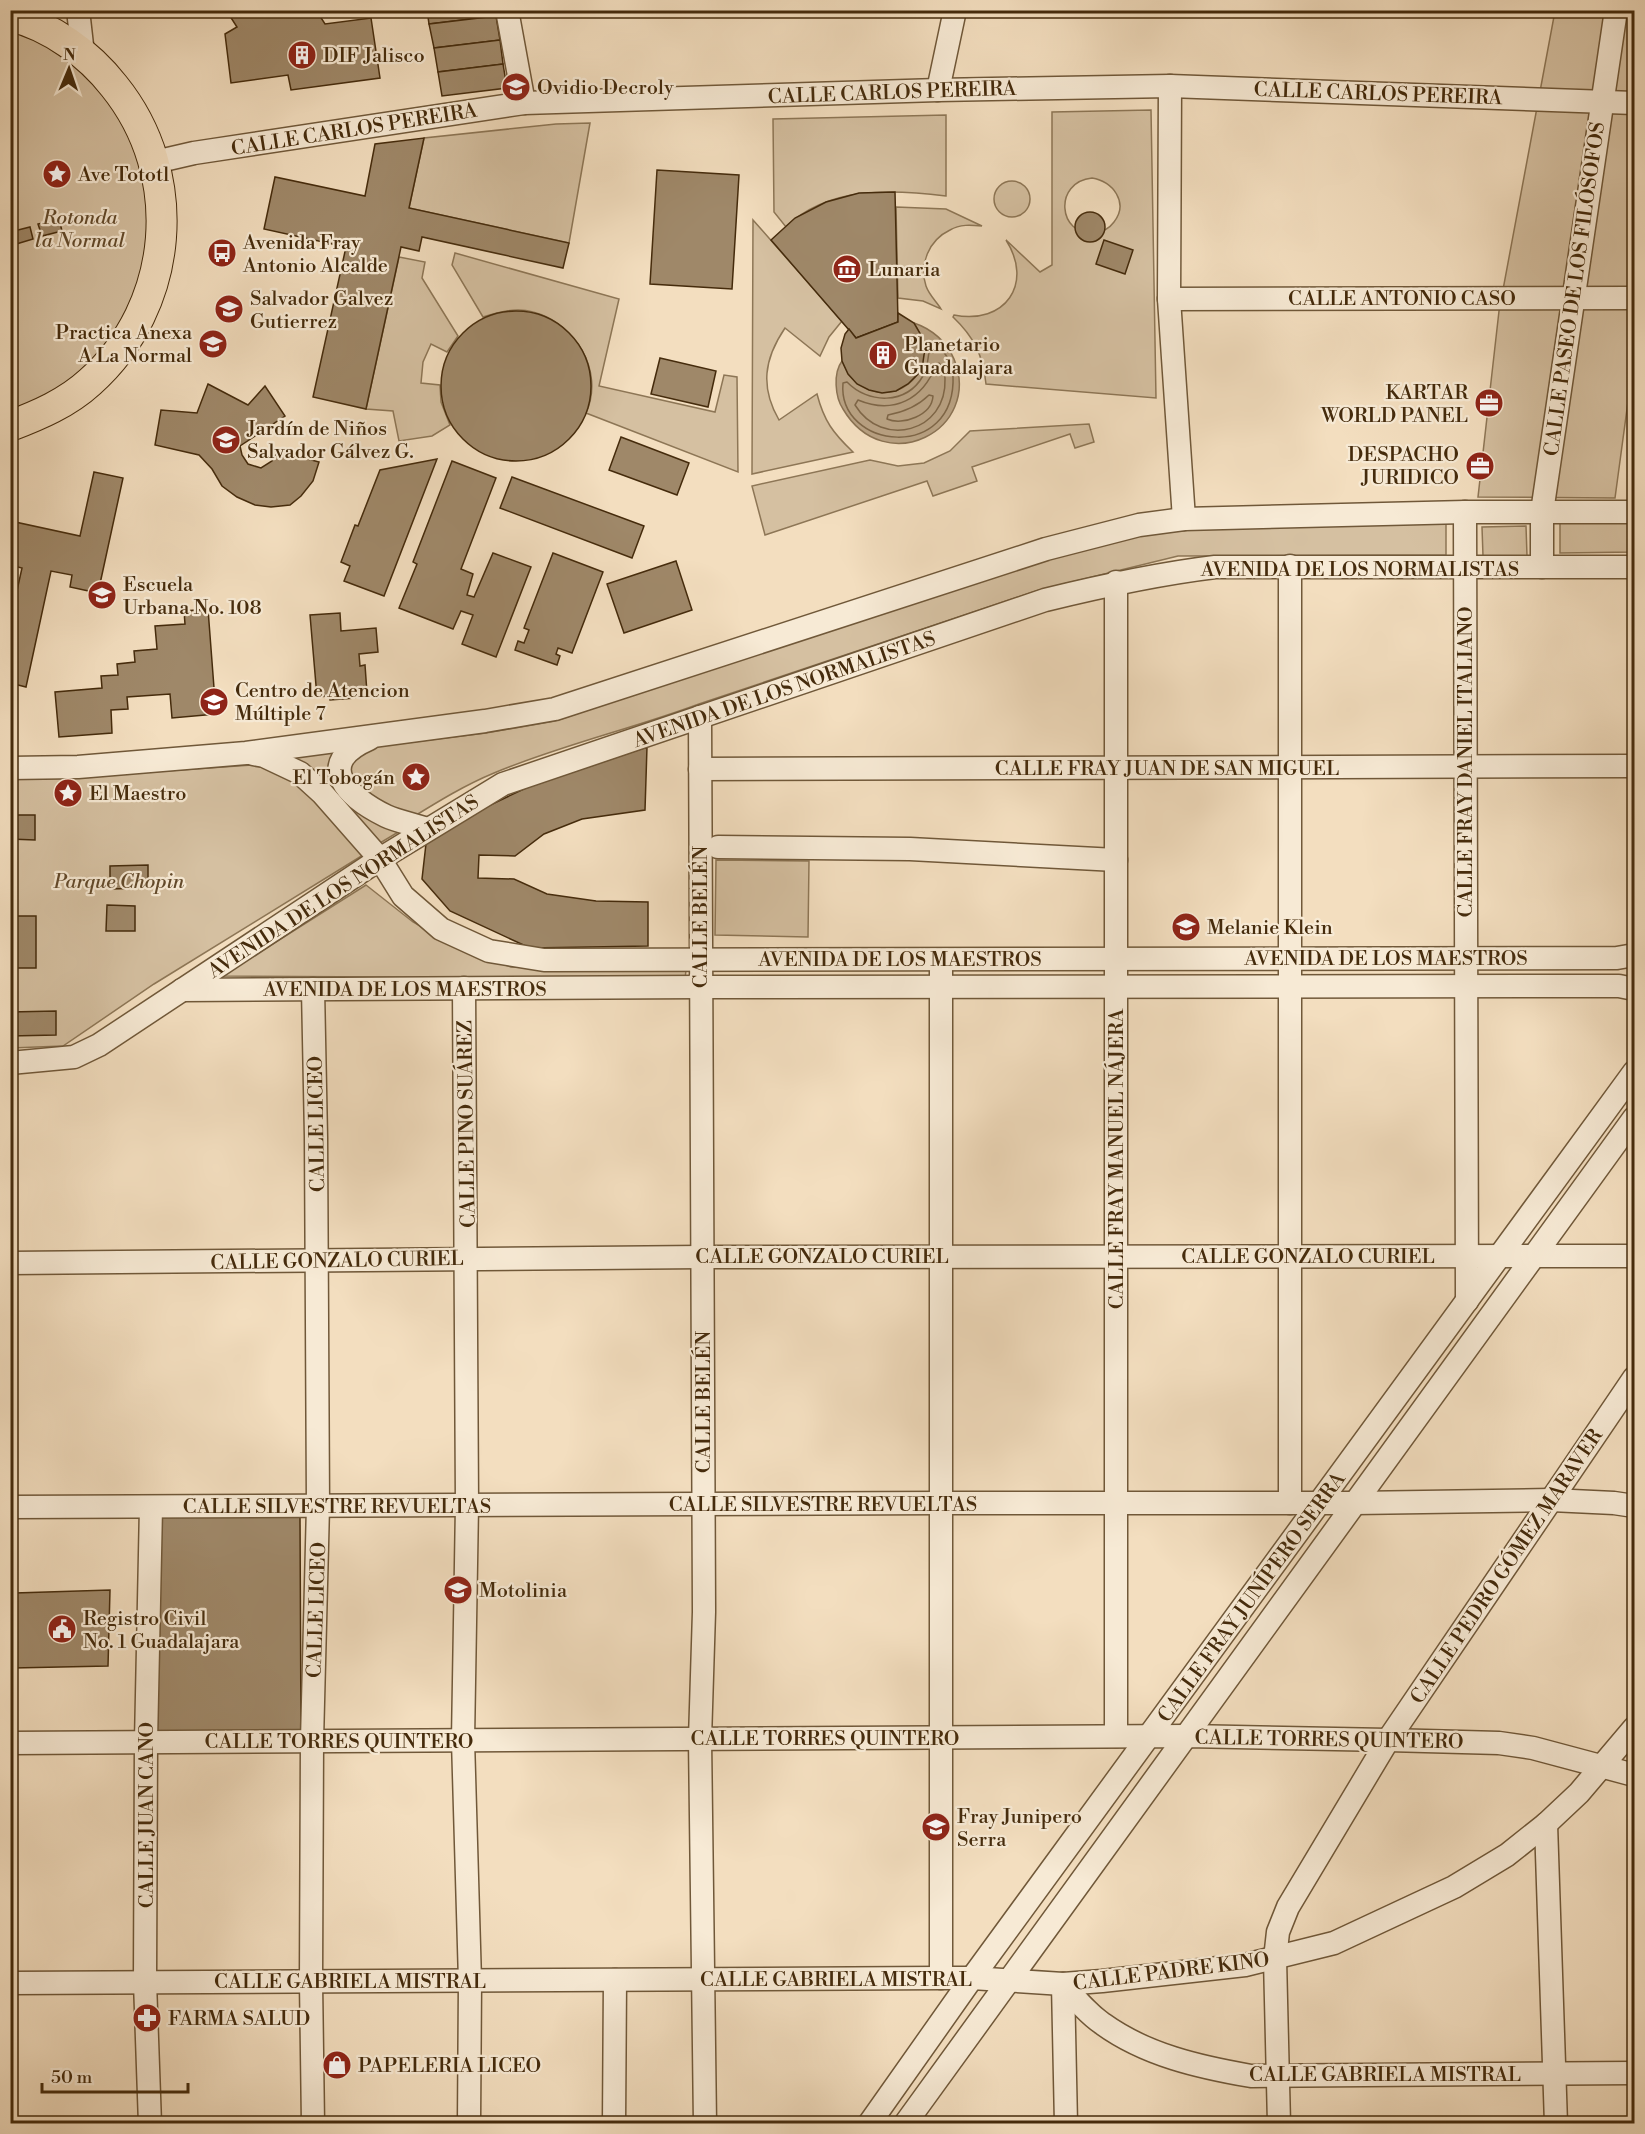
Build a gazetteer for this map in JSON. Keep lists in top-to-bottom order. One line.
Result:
{"streets":{"street":["CALLE CARLOS PEREIRA","CALLE PASEO DE LOS FILÓSOFOS","CALLE ANTONIO CASO","AVENIDA DE LOS NORMALISTAS","CALLE FRAY DANIEL ITALIANO","CALLE FRAY JUAN DE SAN MIGUEL","CALLE BELÉN","AVENIDA DE LOS MAESTROS","CALLE LICEO","CALLE PINO SUÁREZ","CALLE FRAY MANUEL NÁJERA","CALLE GONZALO CURIEL","CALLE SILVESTRE REVUELTAS","CALLE PEDRO GÓMEZ MARAVER","CALLE FRAY JUNÍPERO SERRA","CALLE TORRES QUINTERO","CALLE JUAN CANO","CALLE PADRE KINO","CALLE GABRIELA MISTRAL"]},"crossings":[["CALLE CARLOS PEREIRA","CALLE PASEO DE LOS FILÓSOFOS"],["CALLE PASEO DE LOS FILÓSOFOS","CALLE ANTONIO CASO"],["CALLE PASEO DE LOS FILÓSOFOS","AVENIDA DE LOS NORMALISTAS"],["AVENIDA DE LOS NORMALISTAS","CALLE FRAY DANIEL ITALIANO"],["AVENIDA DE LOS NORMALISTAS","CALLE BELÉN"],["AVENIDA DE LOS NORMALISTAS","AVENIDA DE LOS MAESTROS"],["AVENIDA DE LOS NORMALISTAS","CALLE FRAY MANUEL NÁJERA"],["CALLE FRAY DANIEL ITALIANO","CALLE FRAY JUAN DE SAN MIGUEL"],["CALLE FRAY DANIEL ITALIANO","AVENIDA DE LOS MAESTROS"],["CALLE FRAY DANIEL ITALIANO","CALLE GONZALO CURIEL"],["CALLE FRAY DANIEL ITALIANO","CALLE FRAY JUNÍPERO SERRA"],["CALLE FRAY JUAN DE SAN MIGUEL","CALLE BELÉN"],["CALLE FRAY JUAN DE SAN MIGUEL","CALLE FRAY MANUEL NÁJERA"],["CALLE BELÉN","AVENIDA DE LOS MAESTROS"],["CALLE BELÉN","CALLE GONZALO CURIEL"],["CALLE BELÉN","CALLE SILVESTRE REVUELTAS"],["CALLE BELÉN","CALLE TORRES QUINTERO"],["CALLE BELÉN","CALLE GABRIELA MISTRAL"],["AVENIDA DE LOS MAESTROS","CALLE LICEO"],["AVENIDA DE LOS MAESTROS","CALLE PINO SUÁREZ"],["AVENIDA DE LOS MAESTROS","CALLE FRAY MANUEL NÁJERA"],["CALLE LICEO","CALLE GONZALO CURIEL"],["CALLE LICEO","CALLE SILVESTRE REVUELTAS"],["CALLE LICEO","CALLE TORRES QUINTERO"],["CALLE LICEO","CALLE GABRIELA MISTRAL"],["CALLE PINO SUÁREZ","CALLE GONZALO CURIEL"],["CALLE PINO SUÁREZ","CALLE SILVESTRE REVUELTAS"],["CALLE PINO SUÁREZ","CALLE TORRES QUINTERO"],["CALLE PINO SUÁREZ","CALLE GABRIELA MISTRAL"],["CALLE FRAY MANUEL NÁJERA","CALLE GONZALO CURIEL"],["CALLE FRAY MANUEL NÁJERA","CALLE SILVESTRE REVUELTAS"],["CALLE FRAY MANUEL NÁJERA","CALLE TORRES QUINTERO"],["CALLE GONZALO CURIEL","CALLE FRAY JUNÍPERO SERRA"],["CALLE SILVESTRE REVUELTAS","CALLE PEDRO GÓMEZ MARAVER"],["CALLE SILVESTRE REVUELTAS","CALLE FRAY JUNÍPERO SERRA"],["CALLE SILVESTRE REVUELTAS","CALLE JUAN CANO"],["CALLE PEDRO GÓMEZ MARAVER","CALLE TORRES QUINTERO"],["CALLE PEDRO GÓMEZ MARAVER","CALLE PADRE KINO"],["CALLE PEDRO GÓMEZ MARAVER","CALLE GABRIELA MISTRAL"],["CALLE FRAY JUNÍPERO SERRA","CALLE TORRES QUINTERO"],["CALLE FRAY JUNÍPERO SERRA","CALLE GABRIELA MISTRAL"],["CALLE TORRES QUINTERO","CALLE JUAN CANO"],["CALLE TORRES QUINTERO","CALLE PADRE KINO"],["CALLE JUAN CANO","CALLE GABRIELA MISTRAL"],["CALLE PADRE KINO","CALLE GABRIELA MISTRAL"]],"parks":["Rotonda la Normal","Parque Chopin"],"places":{"building":["DIF Jalisco","Planetario Guadalajara"],"school or university":["Ovidio Decroly","Salvador Galvez Gutierrez","Practica Anexa A La Normal","Jardín de Niños Salvador Gálvez G.","Escuela Urbana No. 108","Centro de Atencion Múltiple 7","Melanie Klein","Motolinia","Fray Junipero Serra"],"place":["Ave Tototl","El Tobogán","El Maestro"],"bus stop":["Avenida Fray Antonio Alcalde"],"museum":["Lunaria"],"office":["KARTAR WORLD PANEL","DESPACHO JURIDICO"],"public building":["Registro Civil No. 1 Guadalajara"],"pharmacy":["FARMA SALUD"],"shop":["PAPELERIA LICEO"]},"scale_bar":"50 m","north":"top"}
